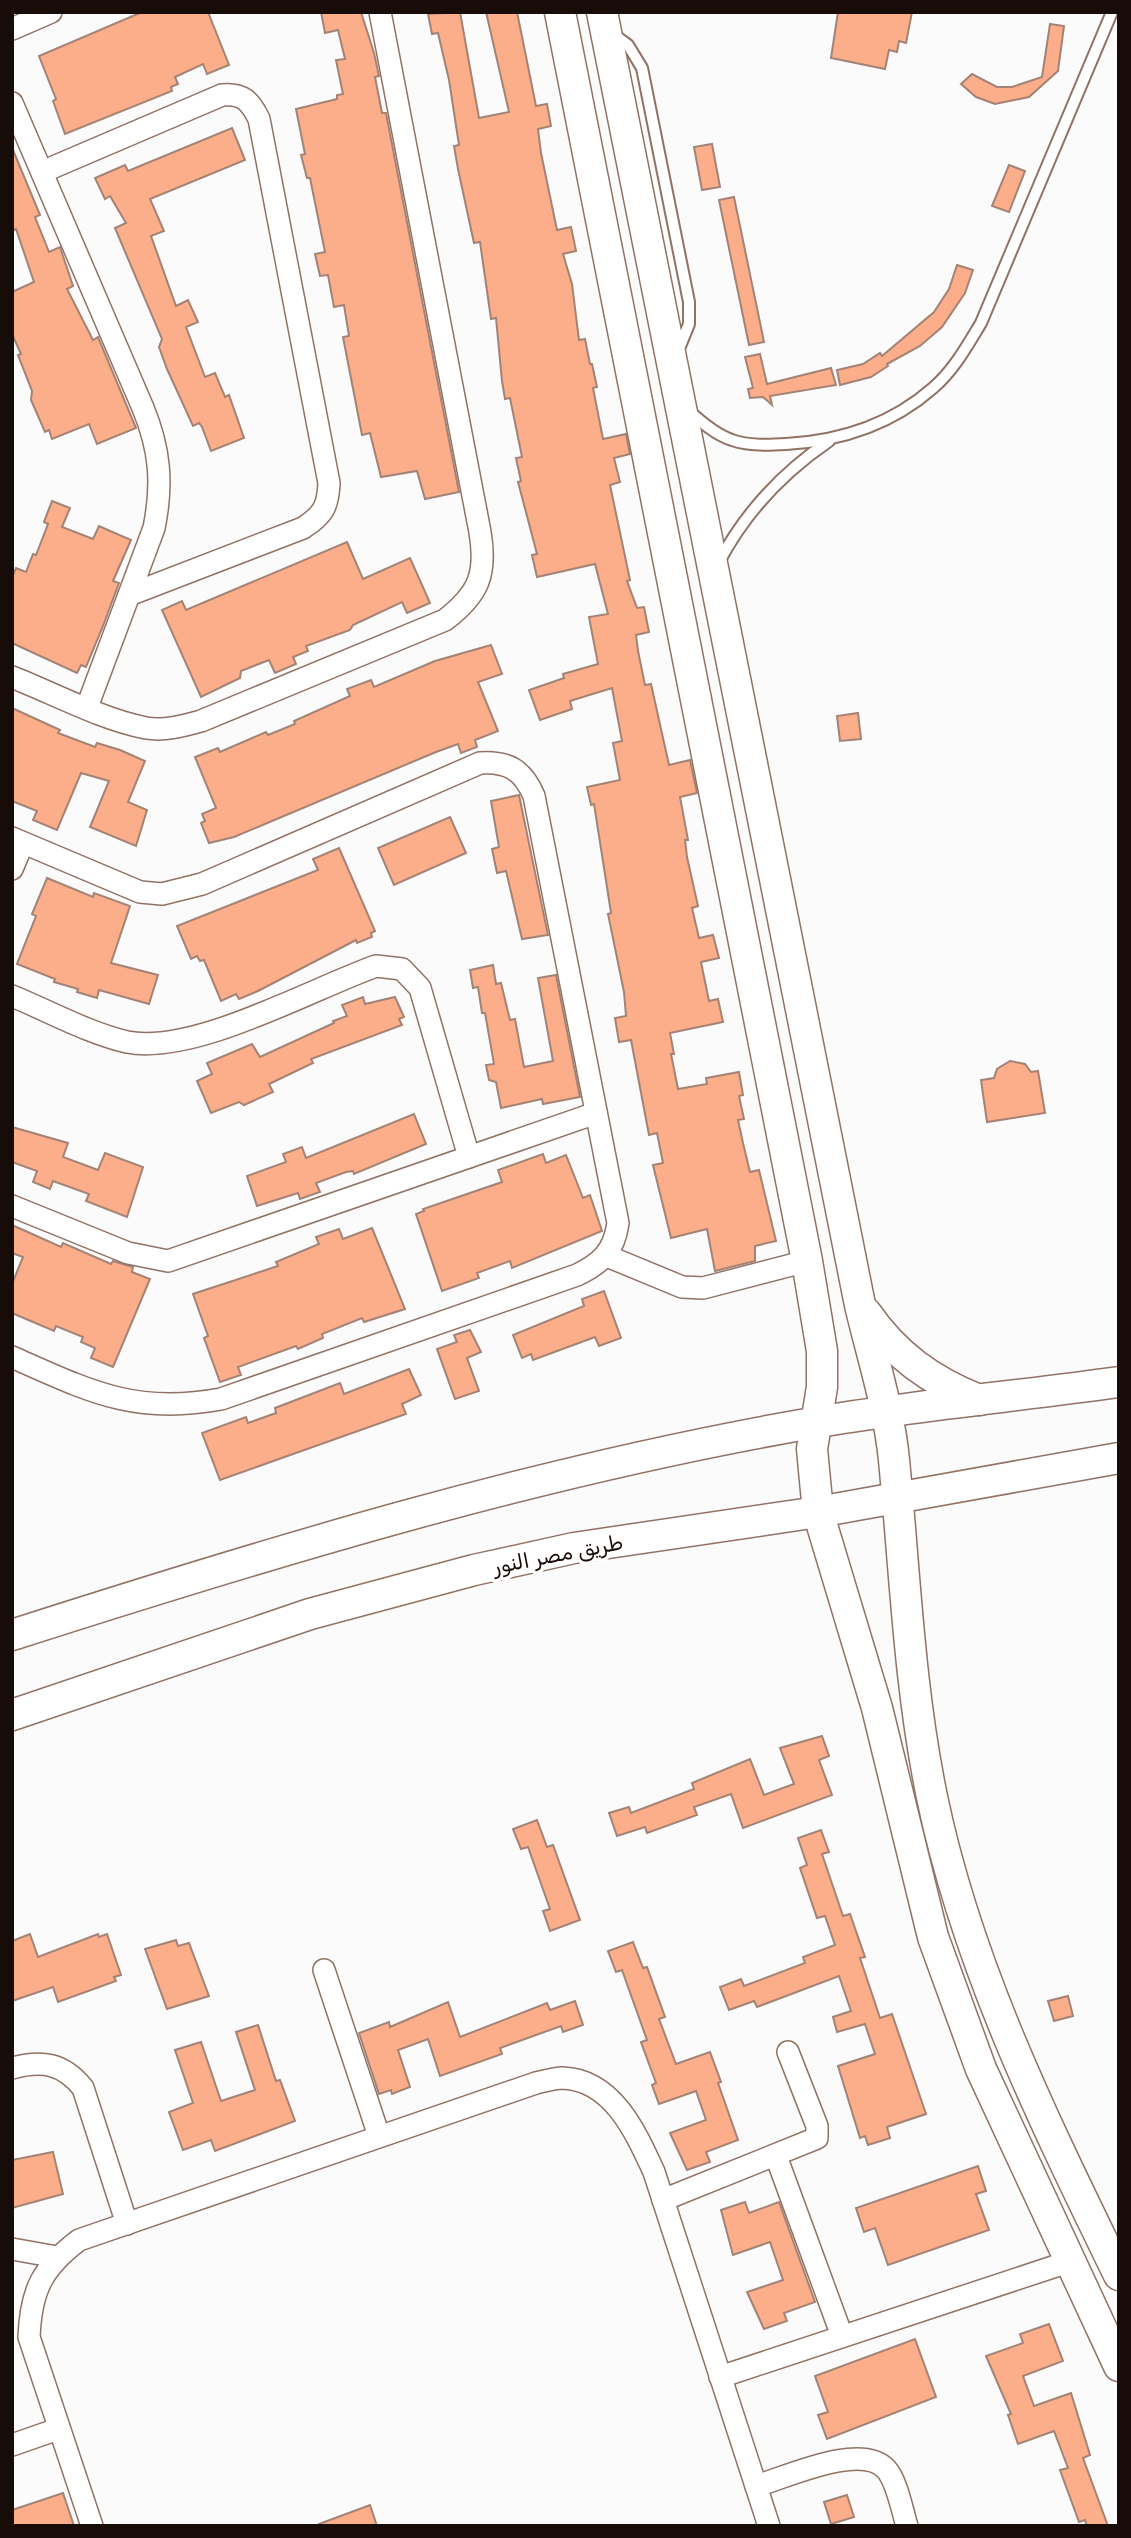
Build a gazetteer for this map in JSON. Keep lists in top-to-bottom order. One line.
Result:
{"streets":{"street":["طريق مصر النور"]}}
